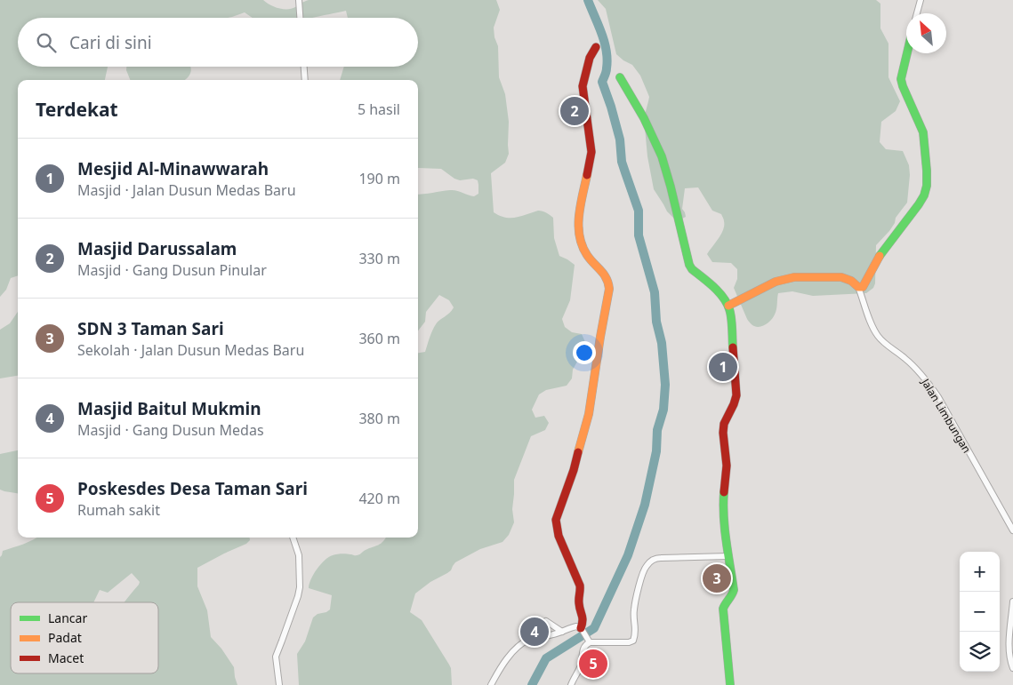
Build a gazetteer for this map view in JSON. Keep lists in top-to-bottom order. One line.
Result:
{"streets":{"street":["Jalan Limbungan"]},"legend":["Lancar","Padat","Macet"],"north":"top left","page":{"search":"Cari di sini","heading":["Terdekat","5 hasil"],"pins":["2","1","3","4","5"],"list":[{"mark":"1","name":"Mesjid Al-Minawwarah","note":"Masjid · Jalan Dusun Medas Baru","value":"190 m"},{"mark":"2","name":"Masjid Darussalam","note":"Masjid · Gang Dusun Pinular","value":"330 m"},{"mark":"3","name":"SDN 3 Taman Sari","note":"Sekolah · Jalan Dusun Medas Baru","value":"360 m"},{"mark":"4","name":"Masjid Baitul Mukmin","note":"Masjid · Gang Dusun Medas","value":"380 m"},{"mark":"5","name":"Poskesdes Desa Taman Sari","note":"Rumah sakit","value":"420 m"}],"map_buttons":["+","−"]}}
